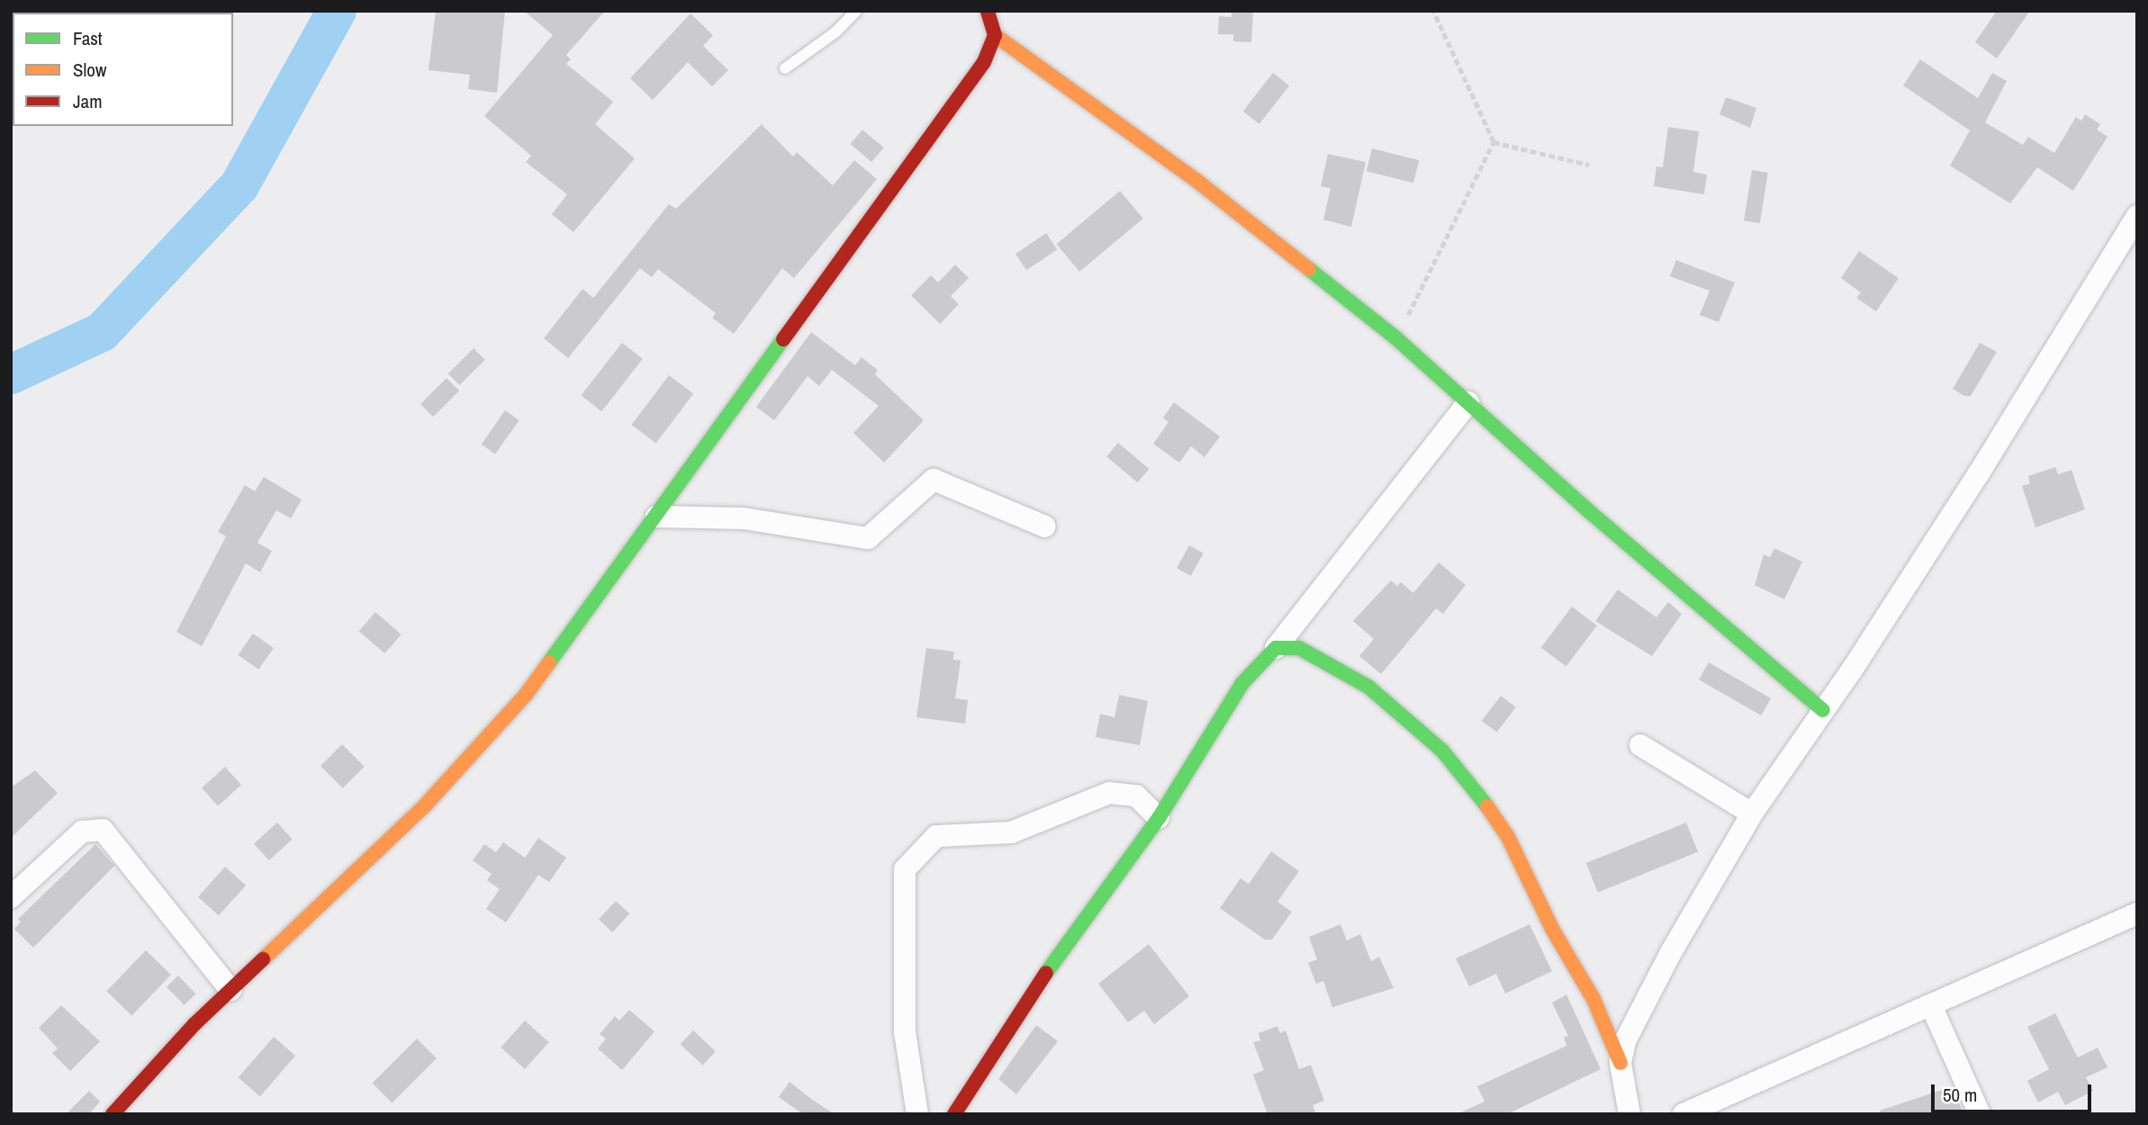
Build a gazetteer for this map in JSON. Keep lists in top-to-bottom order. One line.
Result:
{"legend":["Fast","Slow","Jam"],"scale_bar":"50 m"}
